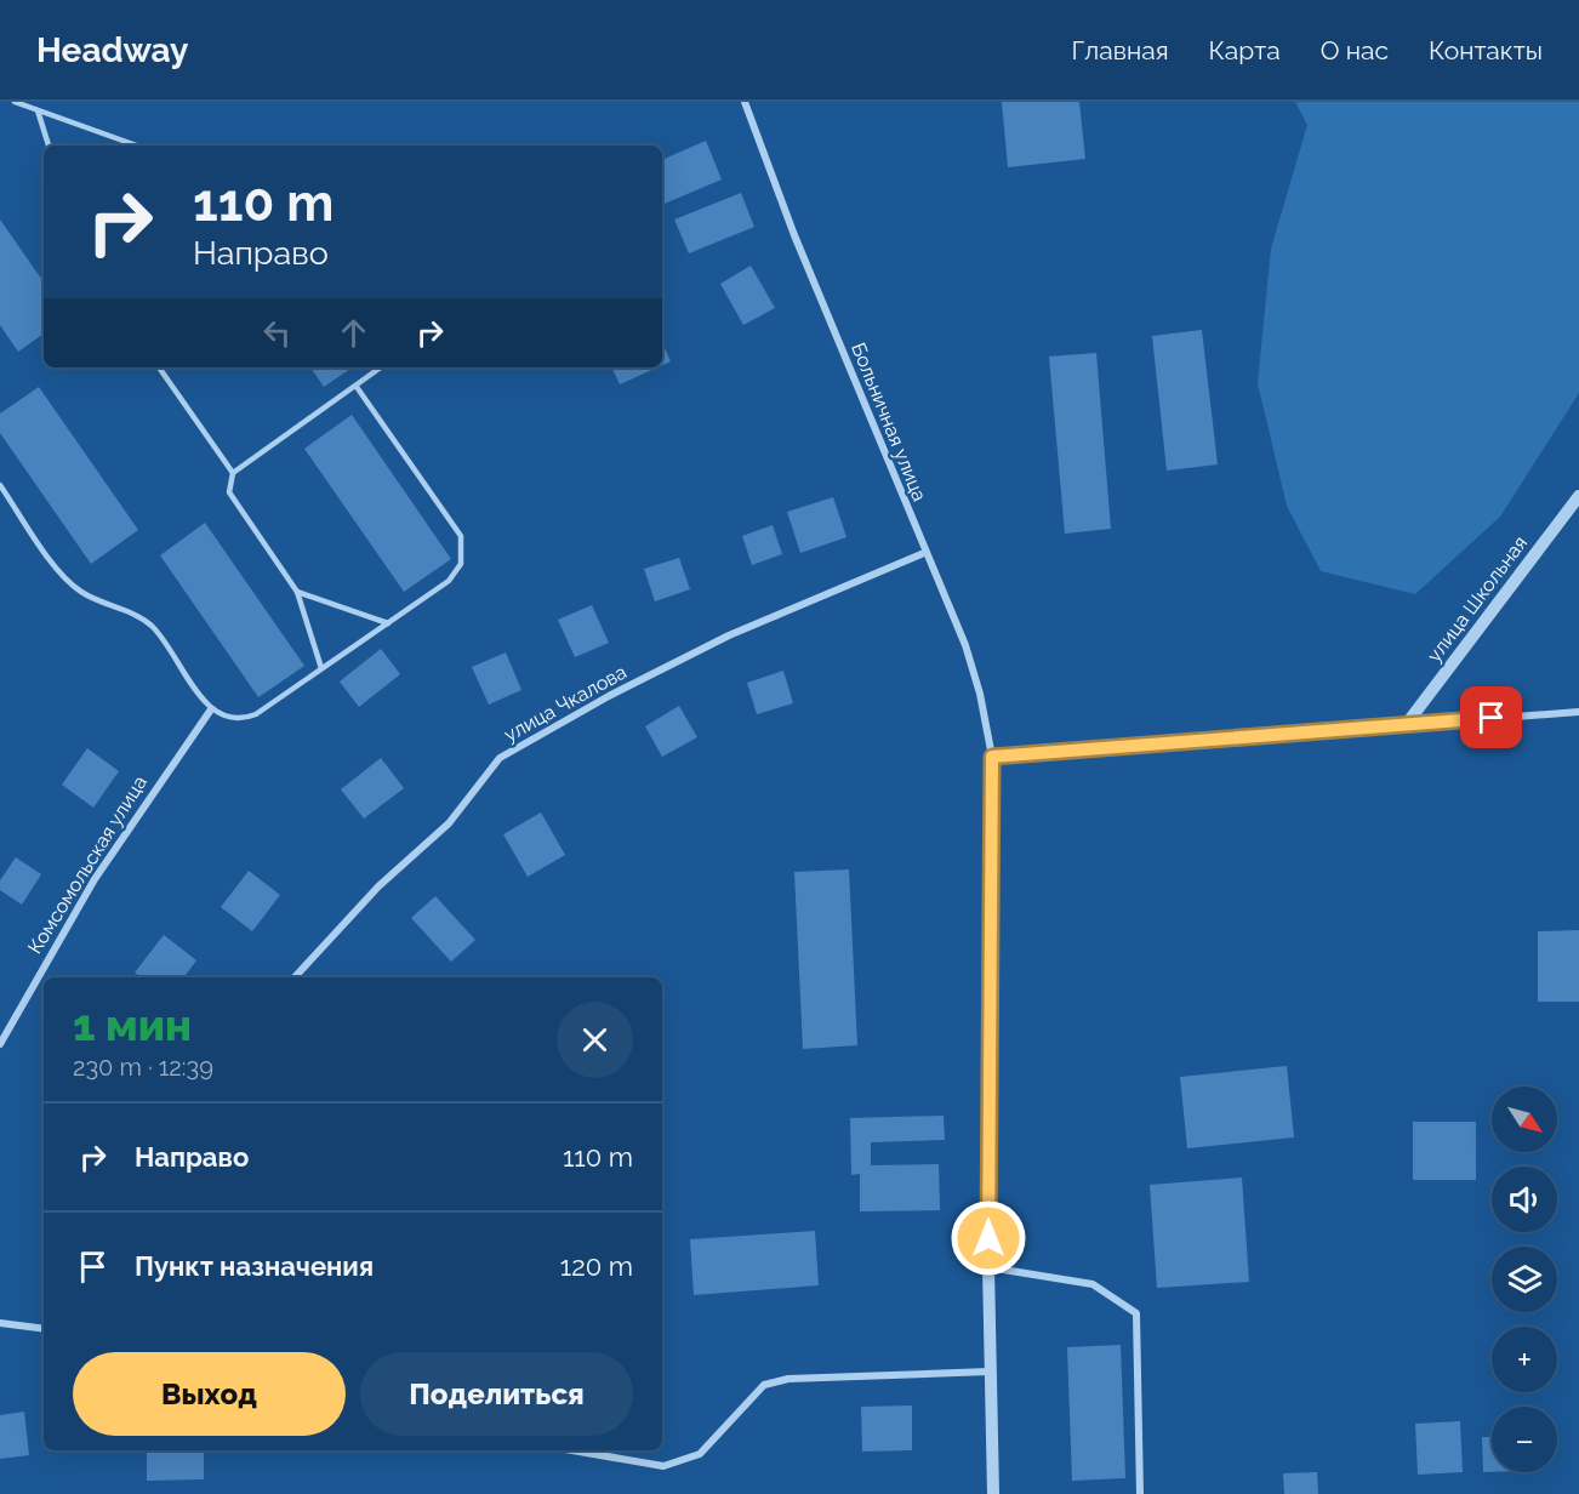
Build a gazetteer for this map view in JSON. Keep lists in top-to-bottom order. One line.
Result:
{"streets":{"street":["Больничная улица","улица Школьная","улица Чкалова","Комсомольская улица"]},"crossings":[["Больничная улица","улица Чкалова"]],"north":"bottom right","page":{"header":"Headway","nav":["Главная","Карта","О нас","Контакты"],"turn":["110 m","Направо"],"heading":["1 мин","230 m · 12:39"],"map_buttons":["+","−"],"list":[{"name":"Направо","value":"110 m"},{"name":"Пункт назначения","value":"120 m"}],"buttons":["Выход","Поделиться"]}}
